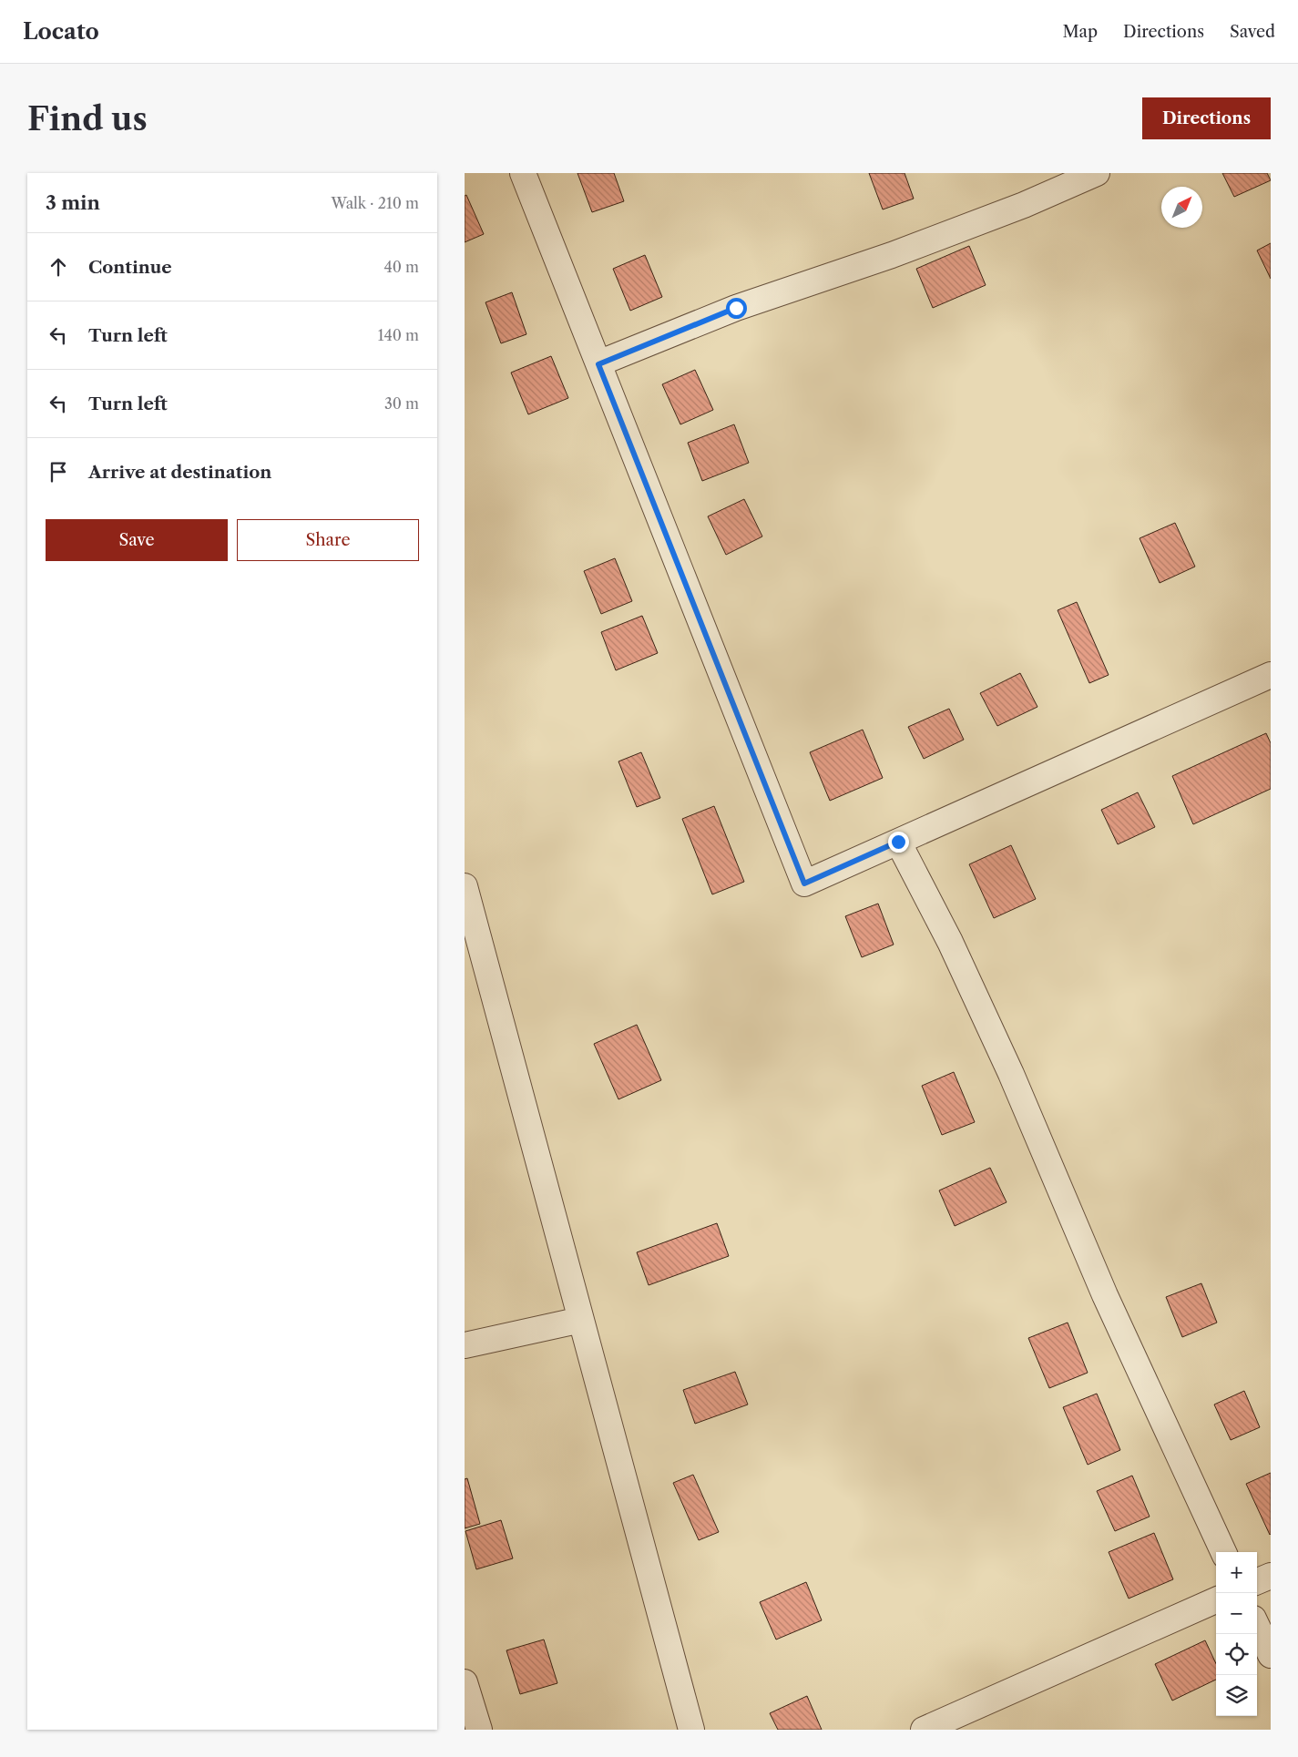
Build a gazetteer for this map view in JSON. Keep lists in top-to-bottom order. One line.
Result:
{"north":"top right","page":{"header":"Locato","nav":["Map","Directions","Saved"],"buttons":["Directions",["Save","Share"]],"title":"Find us","heading":["3 min","Walk · 210 m"],"list":[["Continue","40 m"],["Turn left","140 m"],["Turn left","30 m"],"Arrive at destination"],"map_buttons":["+","−"]}}
